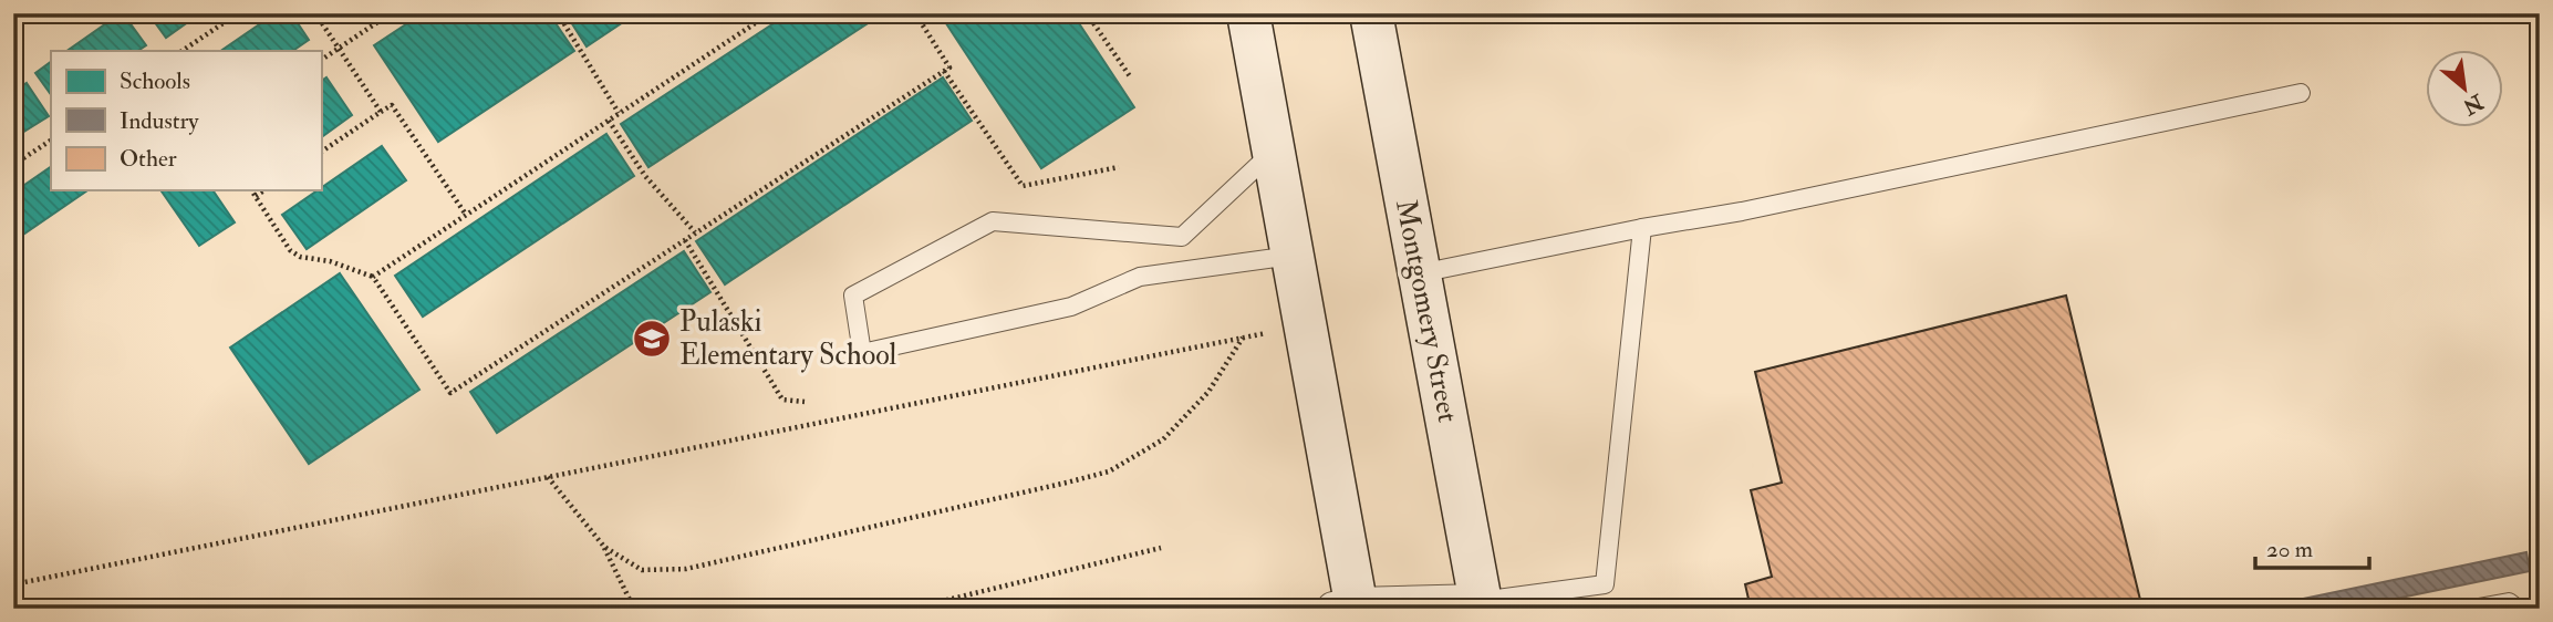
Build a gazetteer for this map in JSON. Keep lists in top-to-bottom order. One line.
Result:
{"streets":{"main road":["Montgomery Street"]},"places":{"school or university":["Pulaski Elementary School"]},"legend":["Schools","Industry","Other"],"scale_bar":"20 m","north":"bottom right"}
